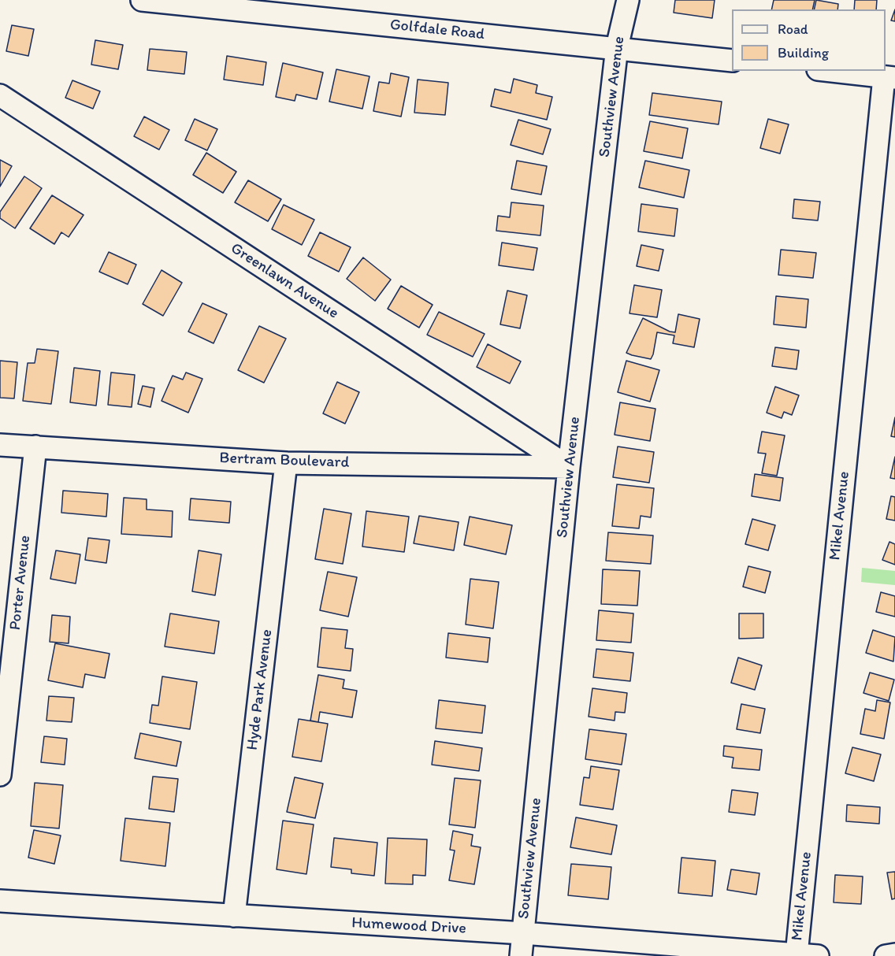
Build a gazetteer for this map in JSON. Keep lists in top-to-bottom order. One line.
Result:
{"streets":{"street":["Golfdale Road","Southview Avenue","Greenlawn Avenue","Bertram Boulevard","Mikel Avenue","Porter Avenue","Hyde Park Avenue","Humewood Drive"]},"crossings":[["Golfdale Road","Southview Avenue"],["Southview Avenue","Greenlawn Avenue"],["Southview Avenue","Bertram Boulevard"],["Southview Avenue","Humewood Drive"],["Greenlawn Avenue","Bertram Boulevard"],["Bertram Boulevard","Porter Avenue"],["Bertram Boulevard","Hyde Park Avenue"],["Mikel Avenue","Humewood Drive"],["Hyde Park Avenue","Humewood Drive"]],"legend":["Road","Building"]}
